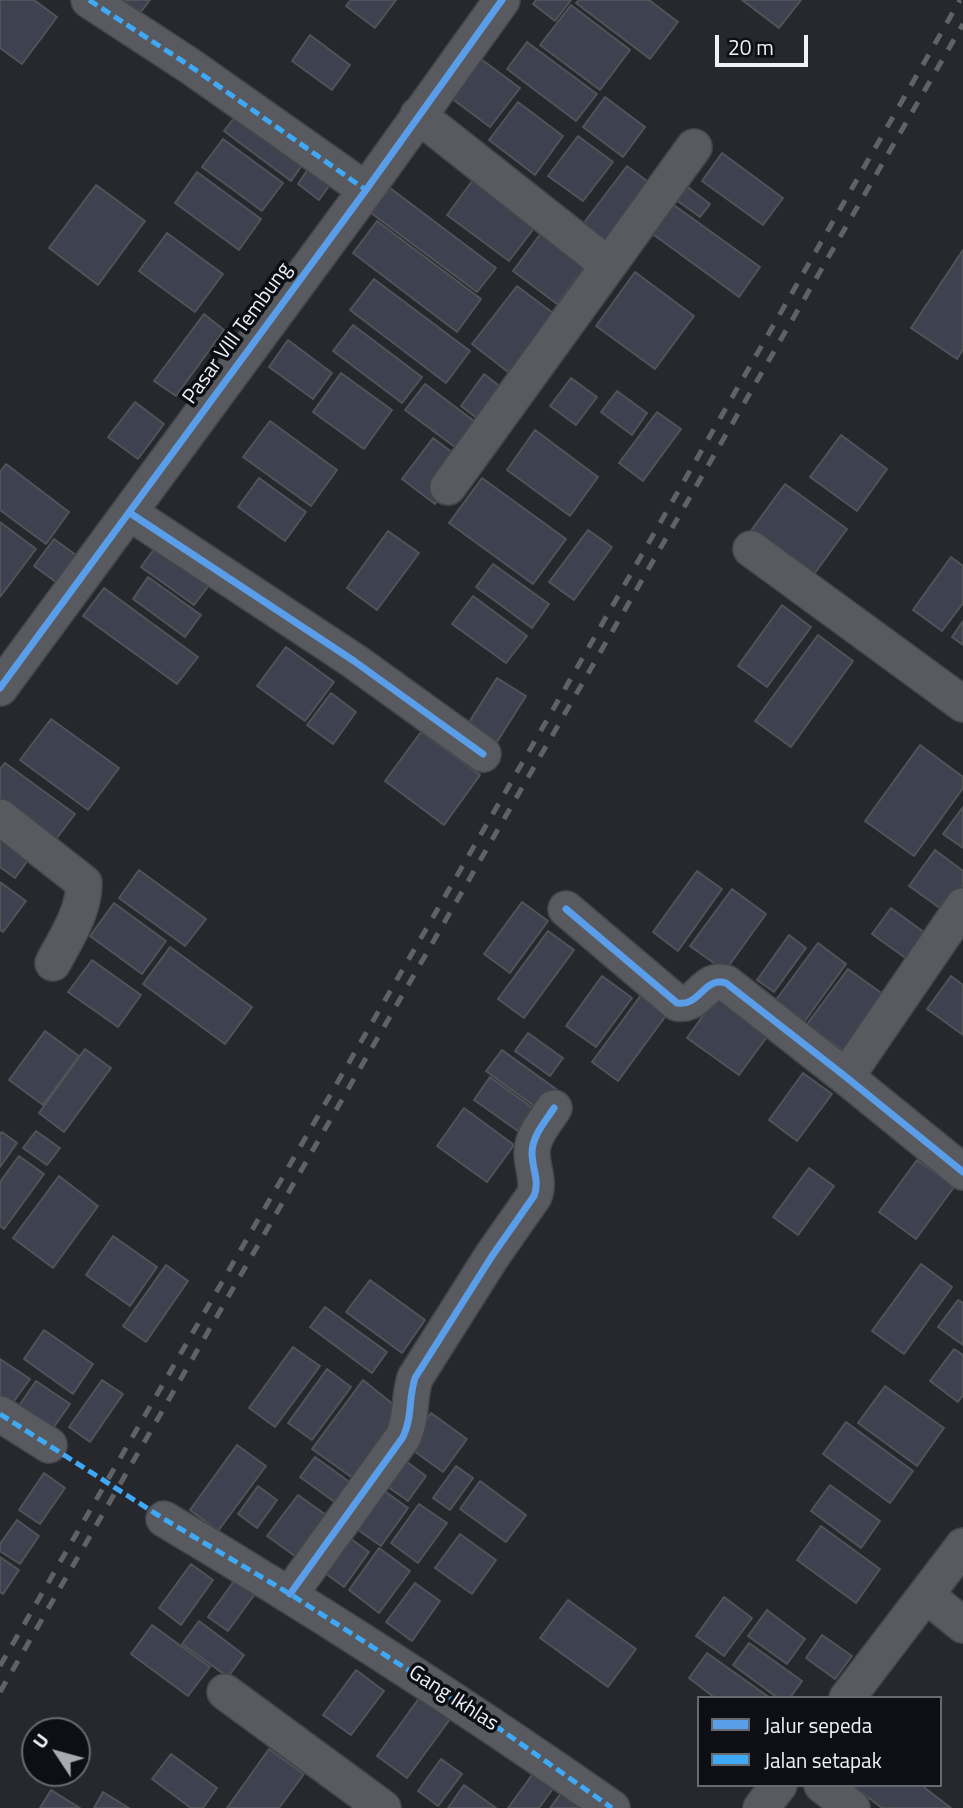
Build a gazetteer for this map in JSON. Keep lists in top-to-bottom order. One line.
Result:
{"streets":{"street":["Pasar VIII Tembung","Gang Ikhlas"]},"legend":["Jalur sepeda","Jalan setapak"],"scale_bar":"20 m","north":"top left"}
